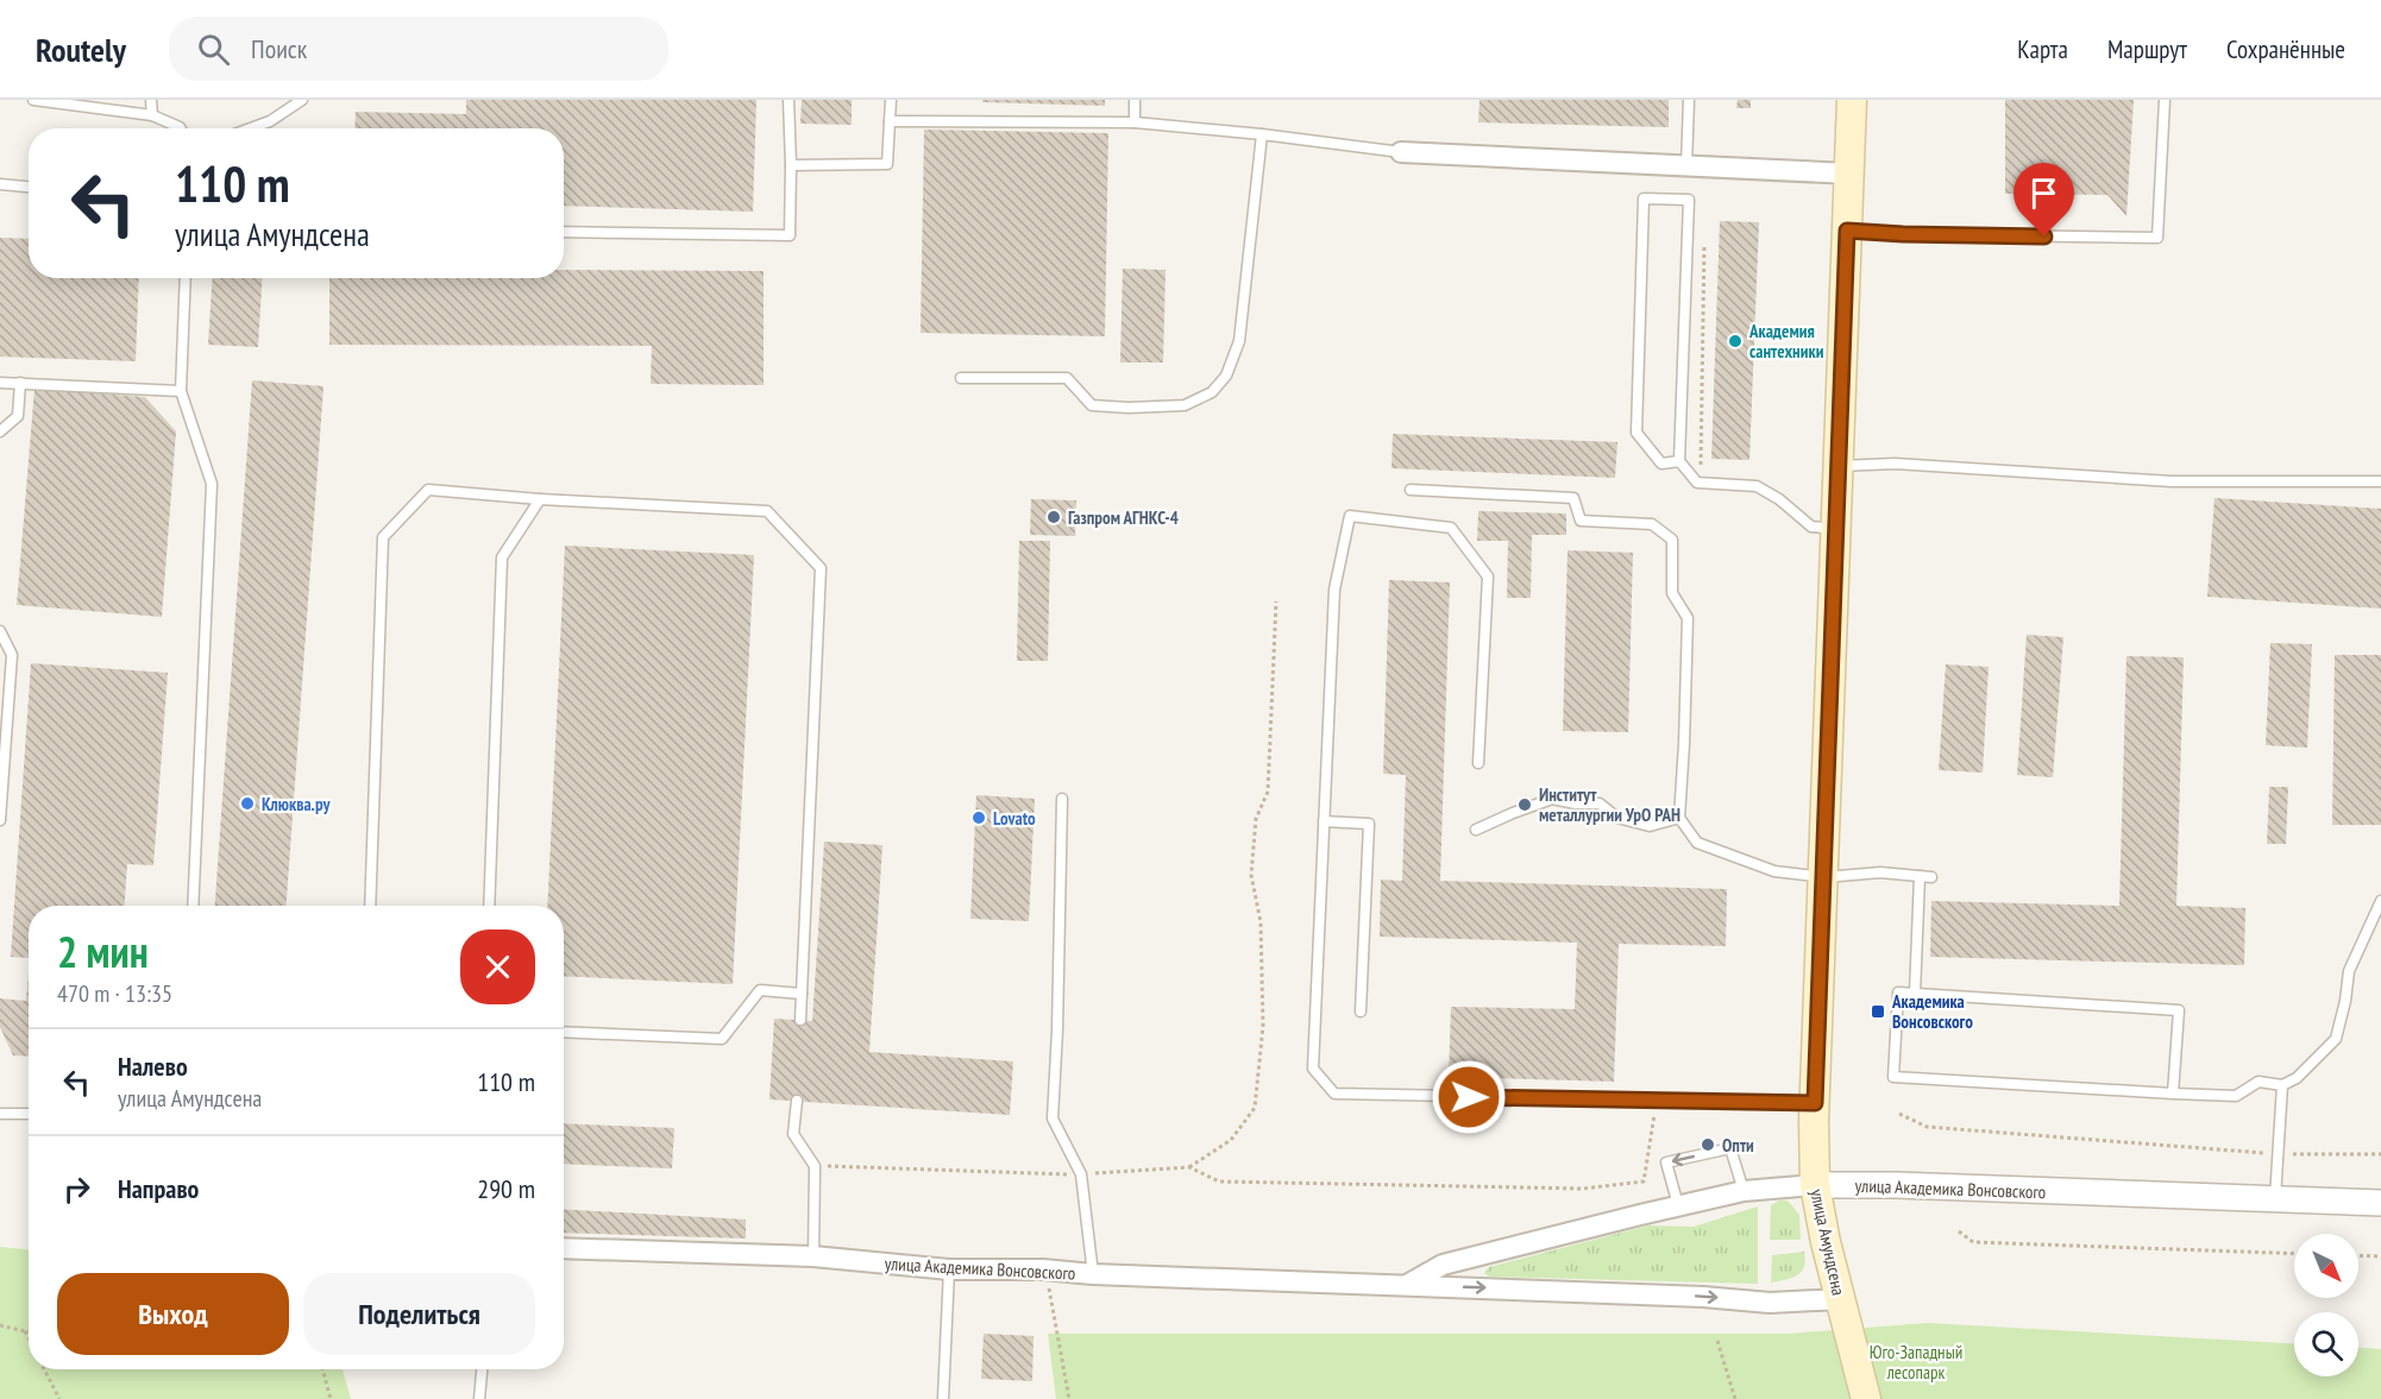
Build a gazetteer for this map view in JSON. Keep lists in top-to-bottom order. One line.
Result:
{"streets":{"main road":["улица Амундсена"],"street":["улица Академика Вонсовского"]},"crossings":[["улица Академика Вонсовского","улица Амундсена"]],"parks":["Юго-Западный лесопарк"],"places":{"other":["Академия сантехники","Газпром АГНКС-4","Клюква.ру","Институт металлургии УрО РАН","Lovato","Опти"],"transit":["Академика Вонсовского"]},"north":"bottom right","page":{"header":"Routely","search":"Поиск","nav":["Карта","Маршрут","Сохранённые"],"turn":["110 m","улица Амундсена"],"heading":["2 мин","470 m · 13:35"],"list":[{"name":"Налево","note":"улица Амундсена","value":"110 m"},{"name":"Направо","value":"290 m"}],"buttons":["Выход","Поделиться"]}}
